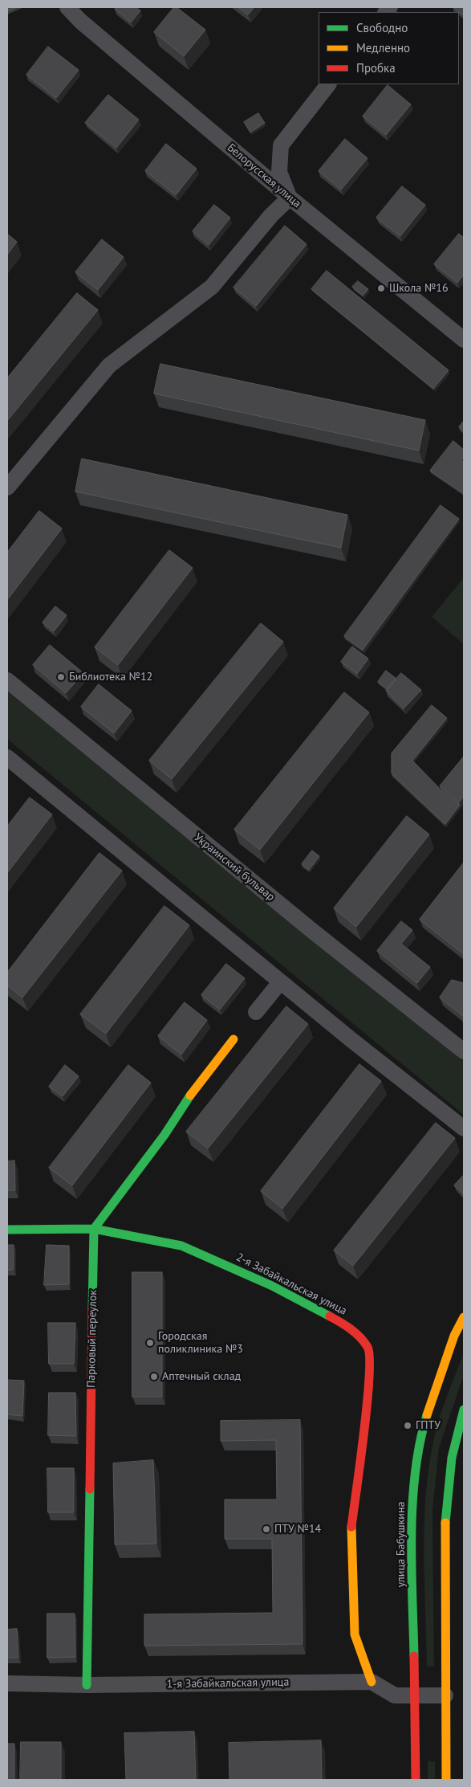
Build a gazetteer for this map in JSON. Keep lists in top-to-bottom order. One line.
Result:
{"streets":{"street":["Белорусская улица","Украинский бульвар","2-я Забайкальская улица","Парковый переулок","улица Бабушкина","1-я Забайкальская улица"]},"crossings":[["2-я Забайкальская улица","Парковый переулок"],["2-я Забайкальская улица","1-я Забайкальская улица"],["Парковый переулок","1-я Забайкальская улица"]],"places":["Школа №16","Библиотека №12","Городская поликлиника №3","Аптечный склад","ГПТУ","ПТУ №14"],"legend":["Свободно","Медленно","Пробка"]}
